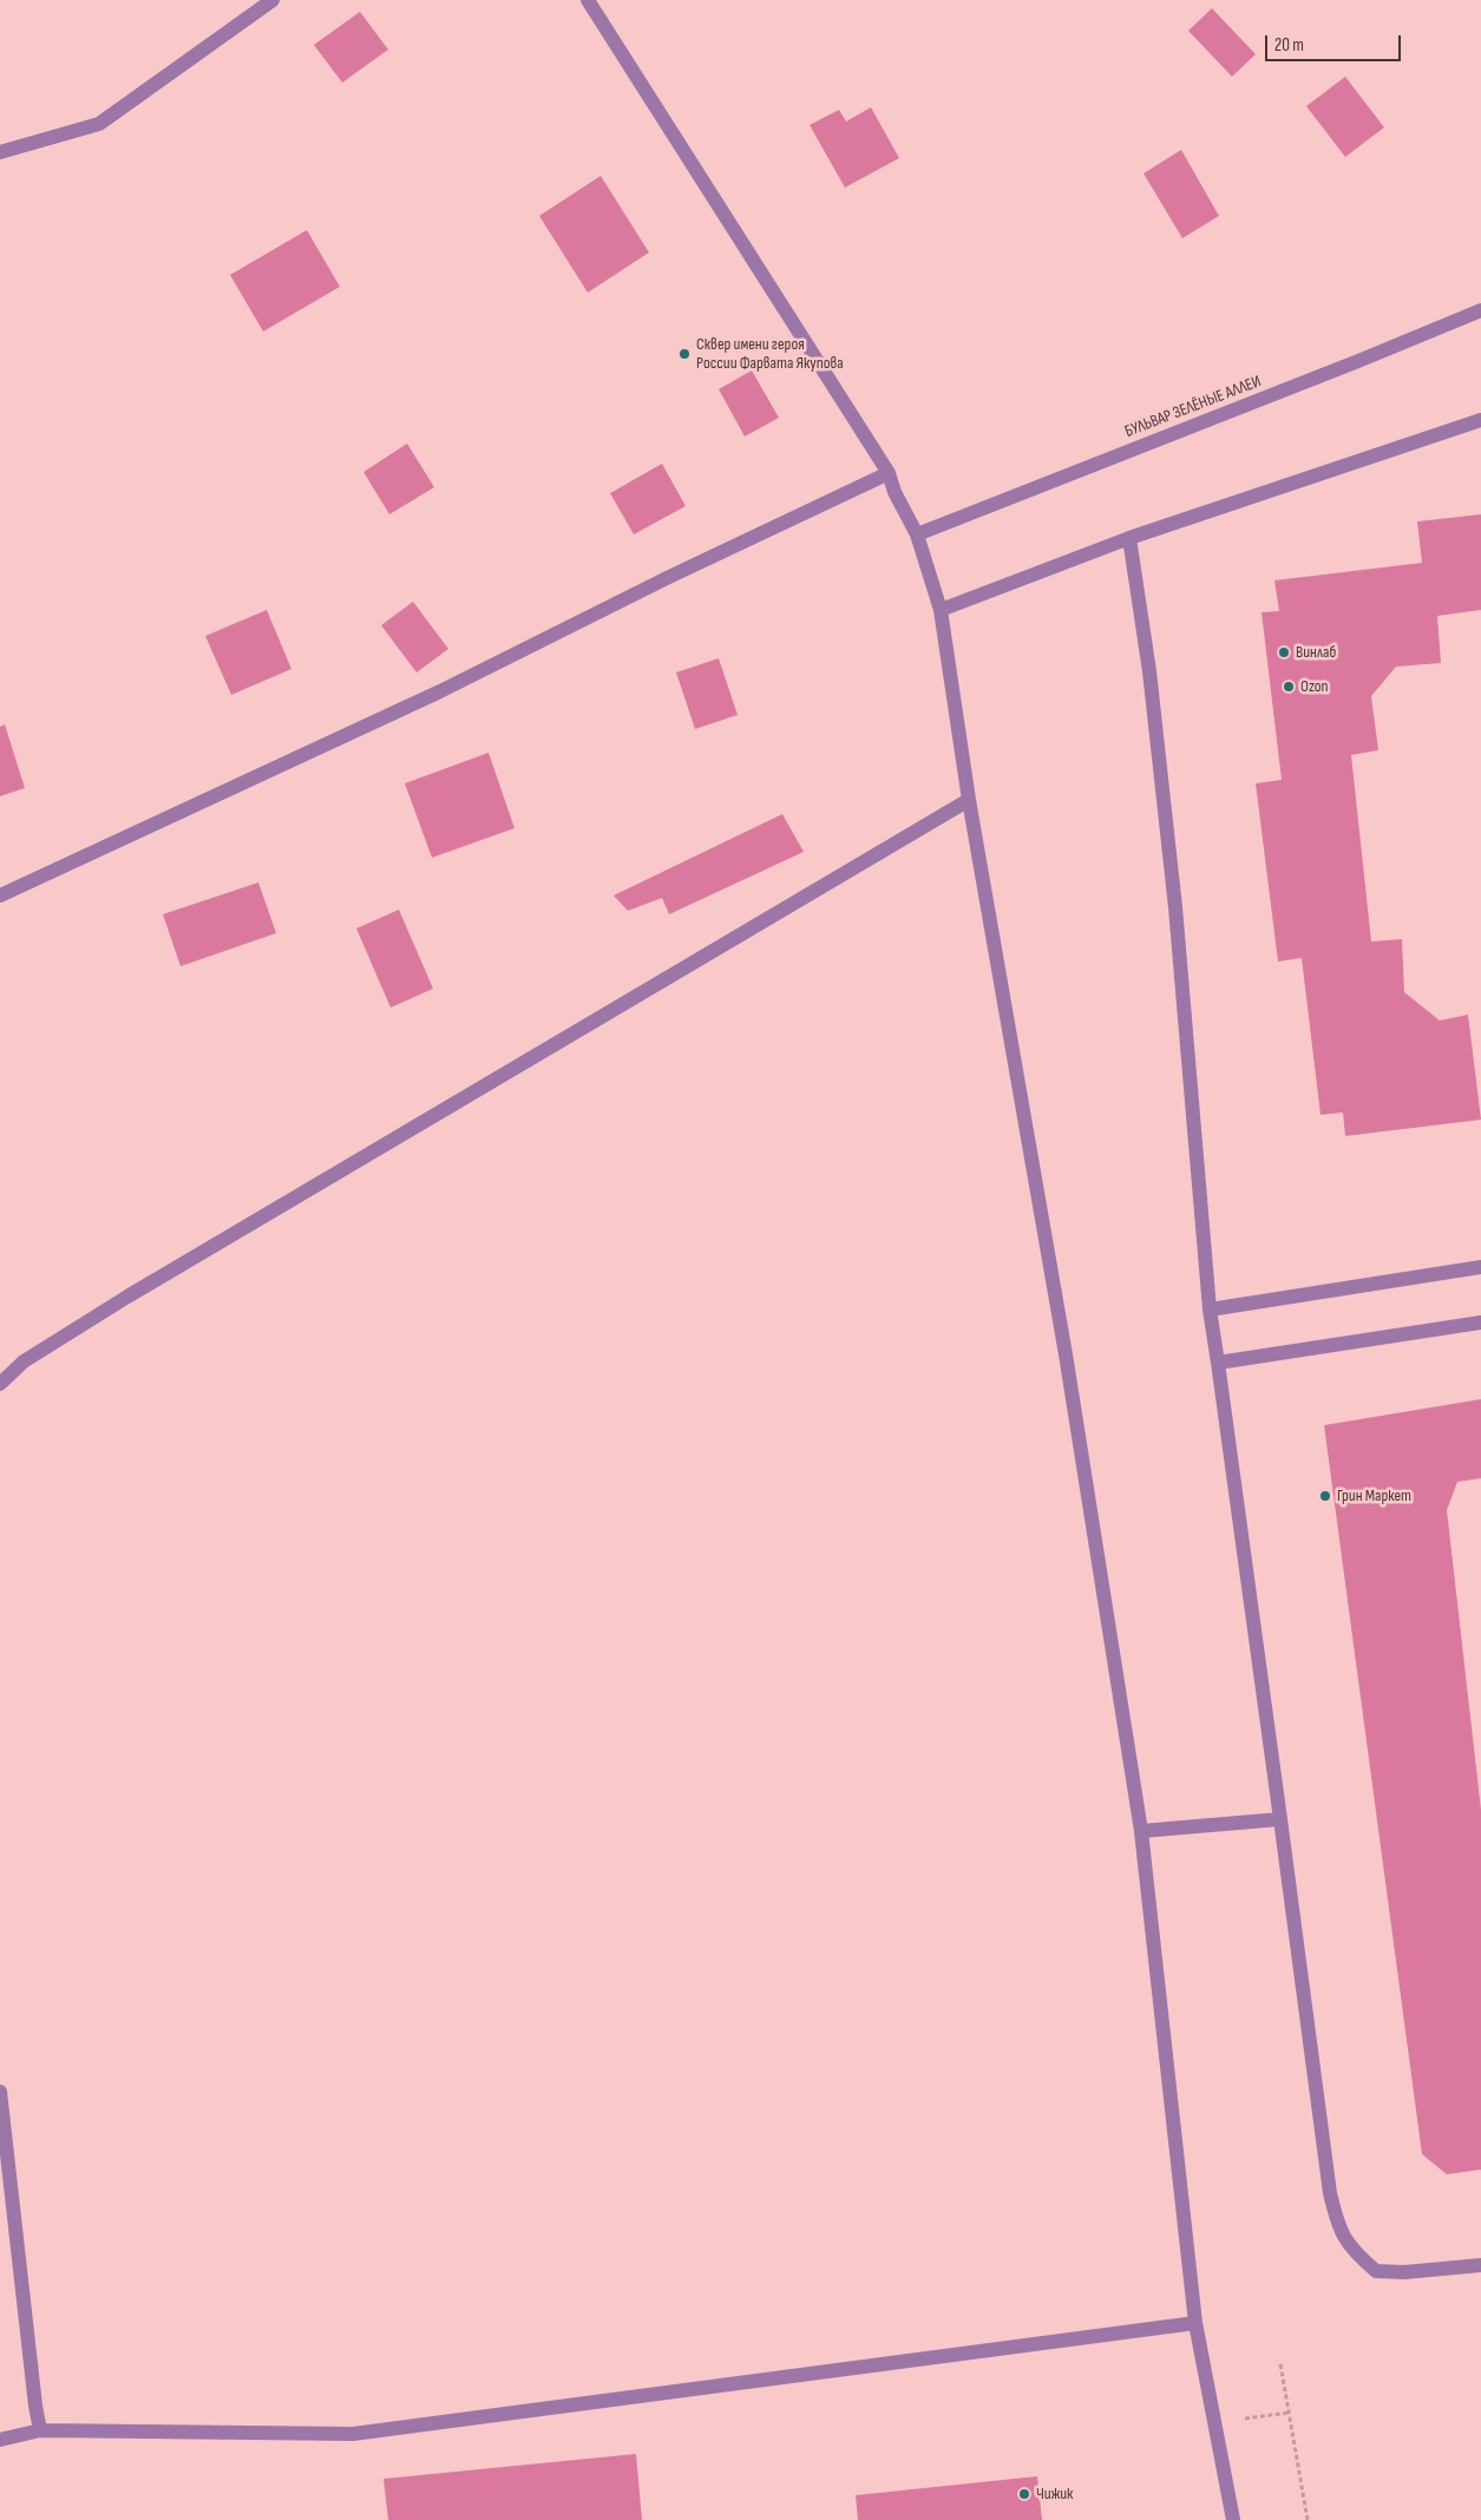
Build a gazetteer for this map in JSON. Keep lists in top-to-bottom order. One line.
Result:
{"streets":{"street":["БУЛЬВАР ЗЕЛЁНЫЕ АЛЛЕИ"]},"places":["Сквер имени героя России Фарвата Якупова","Винлаб","Ozon","Грин Маркет","Чижик"],"scale_bar":"20 m"}
